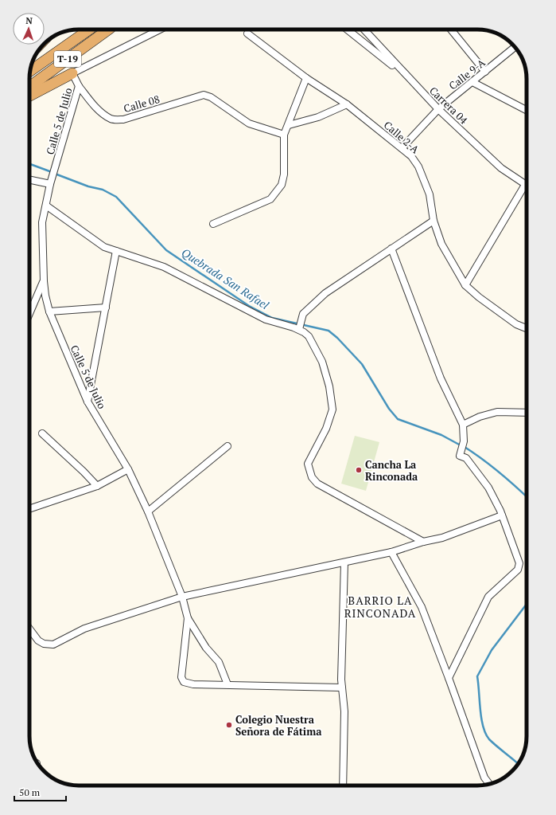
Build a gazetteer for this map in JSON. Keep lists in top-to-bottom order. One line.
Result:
{"streets":{"highway":["T-19"],"street":["Calle 9-A","Calle 08","Carrera 04","Calle 5 de Julio","Calle 2-A"]},"crossings":[["Calle 9-A","Carrera 04"],["Calle 9-A","Calle 2-A"],["Calle 08","Calle 5 de Julio"]],"districts":["BARRIO LA RINCONADA"],"water":["Quebrada San Rafael"],"places":["Cancha La Rinconada","Colegio Nuestra Señora de Fátima"],"scale_bar":"50 m","north":"top"}
